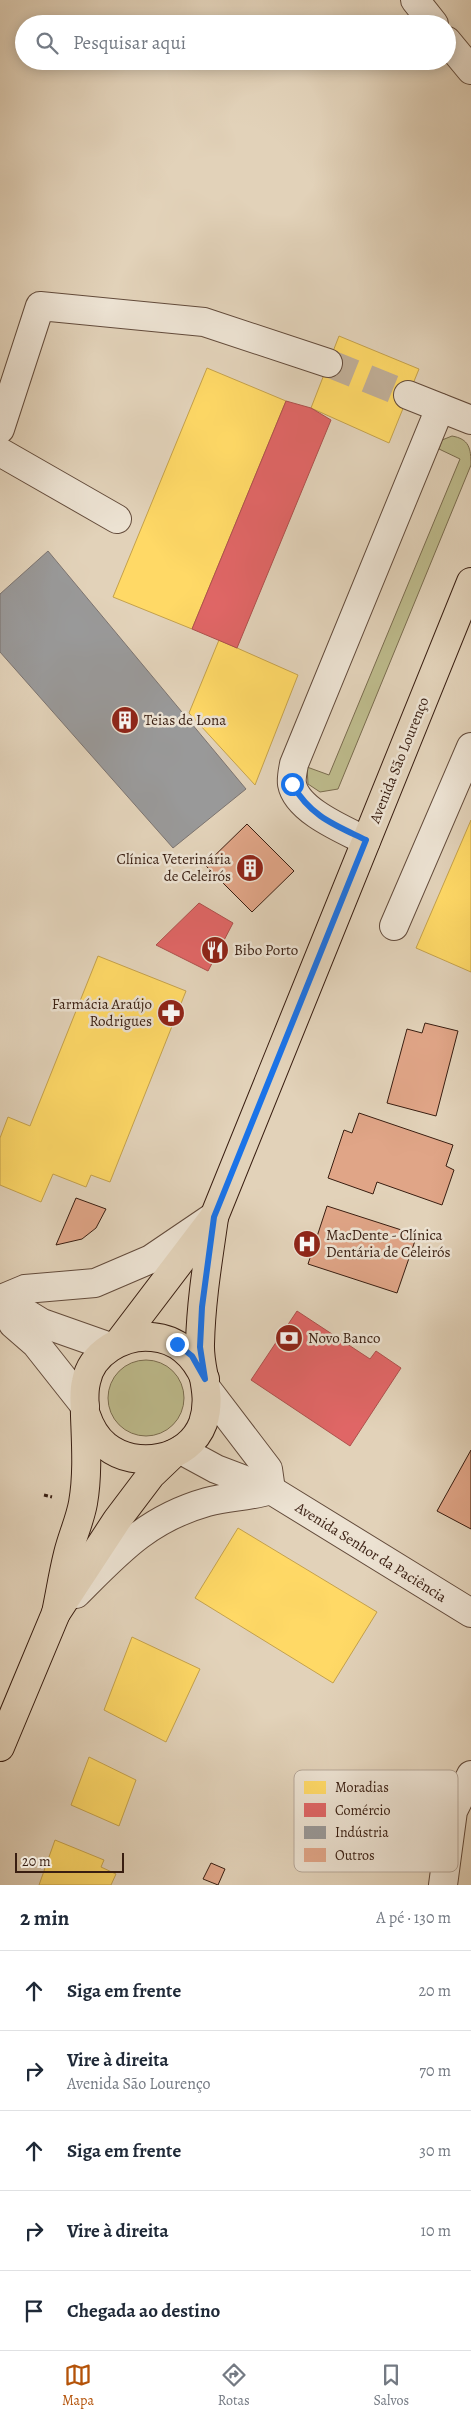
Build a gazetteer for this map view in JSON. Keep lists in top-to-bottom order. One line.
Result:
{"streets":{"main road":["Avenida São Lourenço"],"street":["Avenida Senhor da Paciência"]},"places":{"building":["Teias de Lona","Clínica Veterinária de Celeirós"],"restaurant":["Bibo Porto"],"pharmacy":["Farmácia Araújo Rodrigues"],"hospital":["MacDente - Clínica Dentária de Celeirós"],"bank":["Novo Banco"]},"legend":["Moradias","Comércio","Indústria","Outros"],"scale_bar":"20 m","page":{"search":"Pesquisar aqui","scale":"20 m","heading":["2 min","A pé · 130 m"],"list":[["Siga em frente","20 m"],["Vire à direita","Avenida São Lourenço","70 m"],["Siga em frente","30 m"],["Vire à direita","10 m"],"Chegada ao destino"],"nav":["Mapa","Rotas","Salvos"]}}
